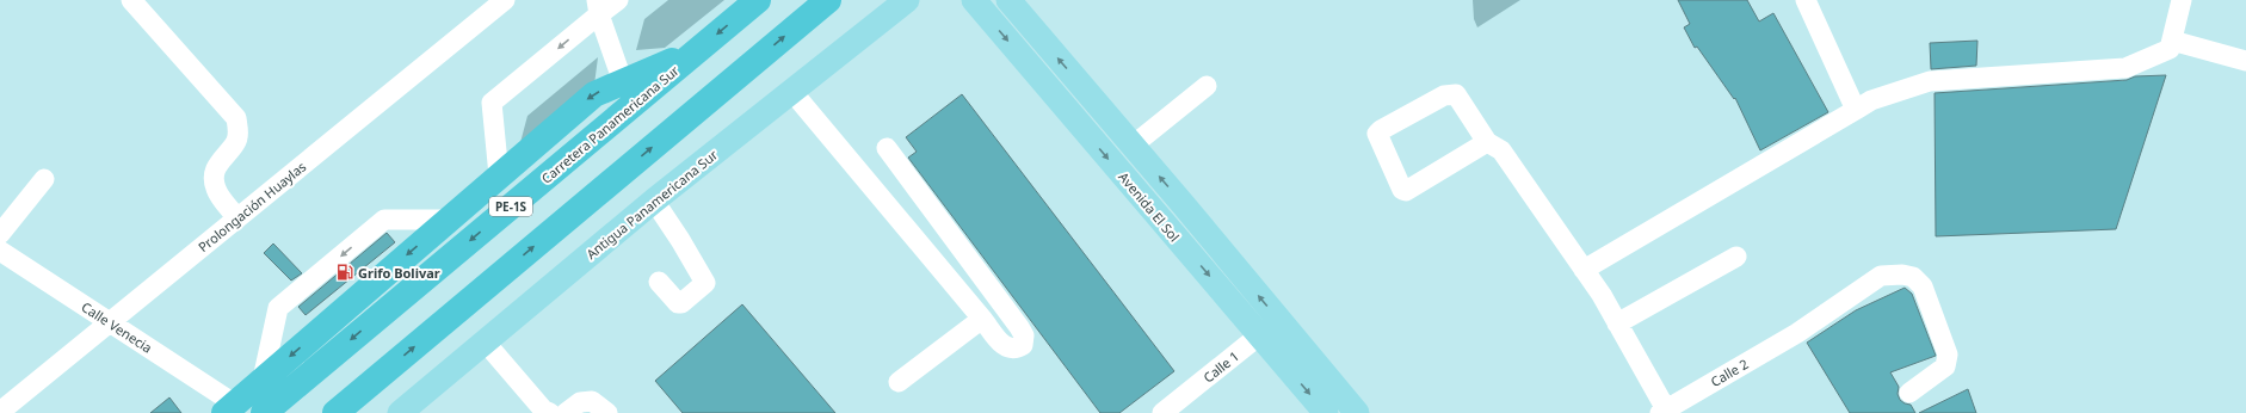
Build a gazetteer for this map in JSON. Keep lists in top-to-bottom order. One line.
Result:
{"streets":{"highway":["Carretera Panamericana Sur","PE-1S"],"main road":["Antigua Panamericana Sur","Avenida El Sol"],"street":["Prolongación Huaylas","Calle Venecia","Calle 1","Calle 2"]},"crossings":[["Prolongación Huaylas","Calle Venecia"],["Avenida El Sol","Calle 1"]],"places":{"fuel station":["Grifo Bolivar"]}}
